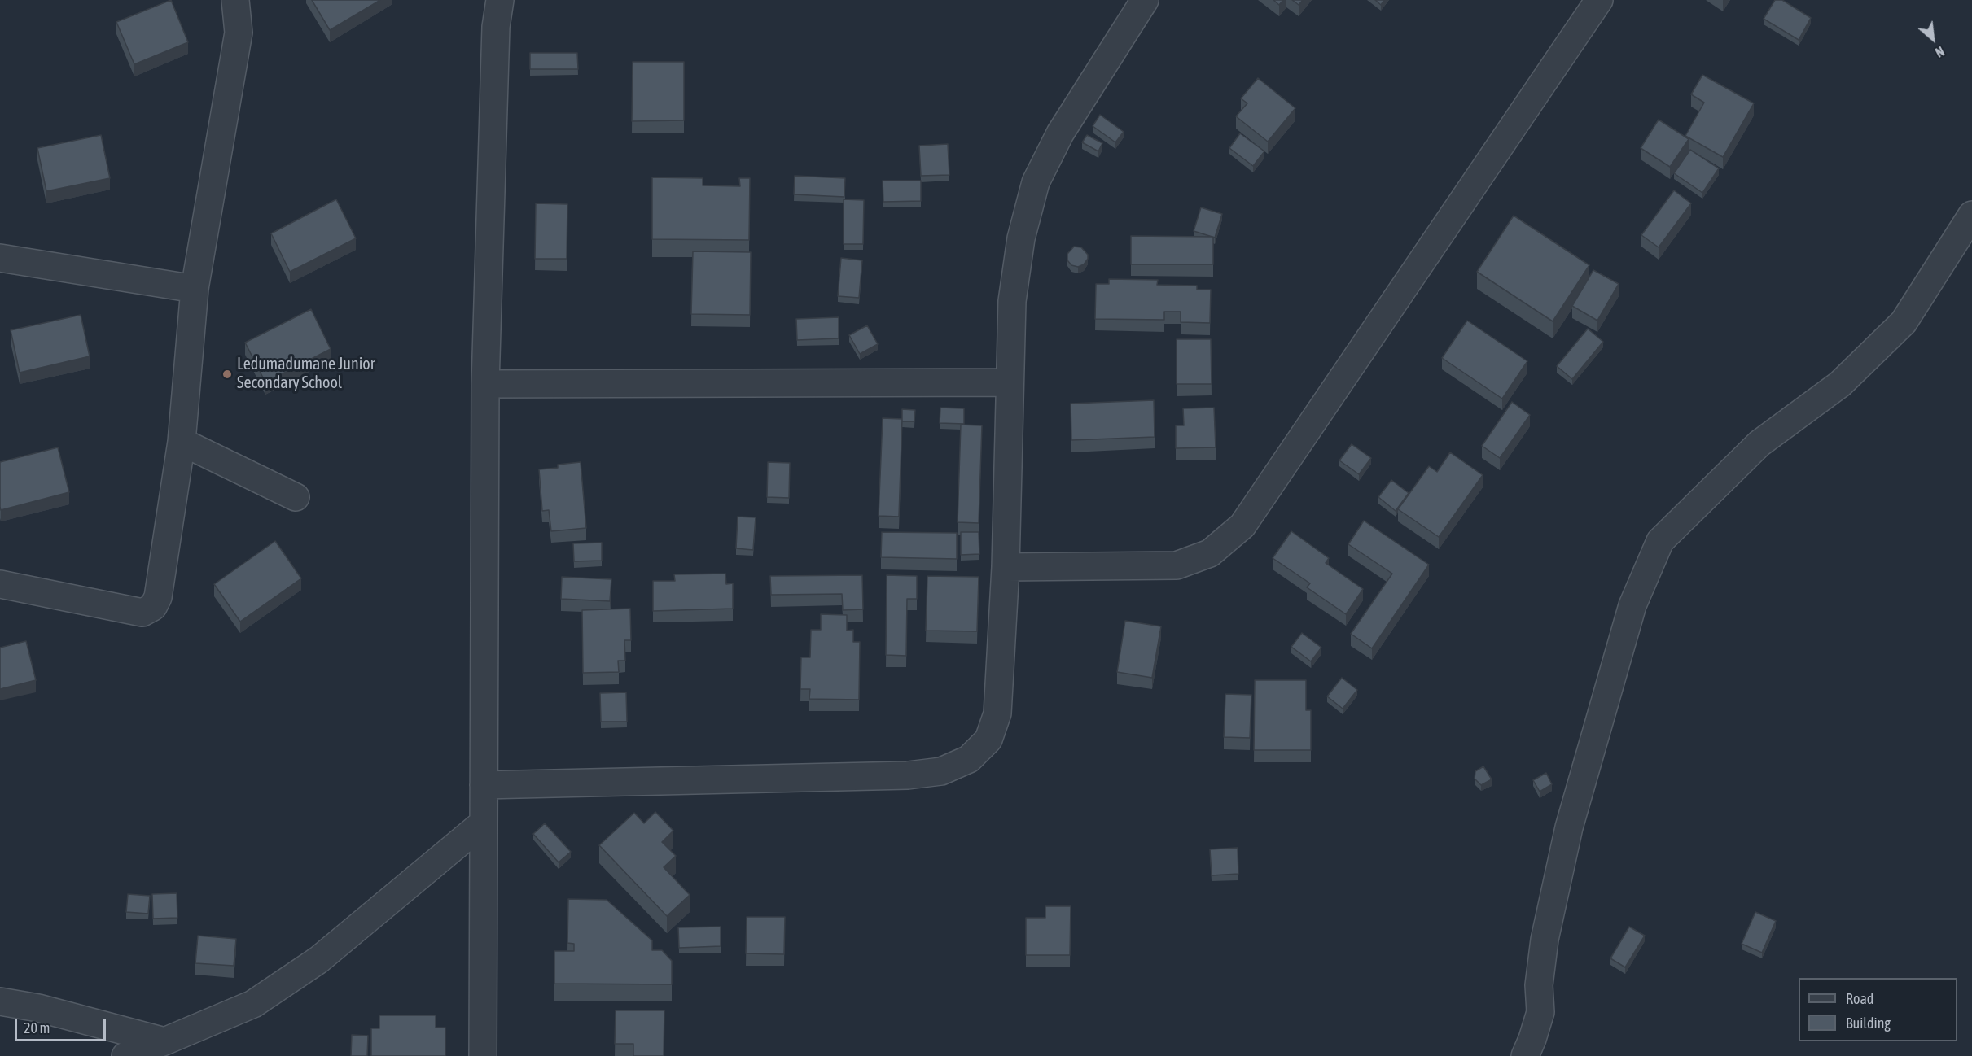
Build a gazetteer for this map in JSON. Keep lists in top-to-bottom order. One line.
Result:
{"places":["Ledumadumane Junior Secondary School"],"legend":["Road","Building"],"scale_bar":"20 m","north":"bottom right"}
